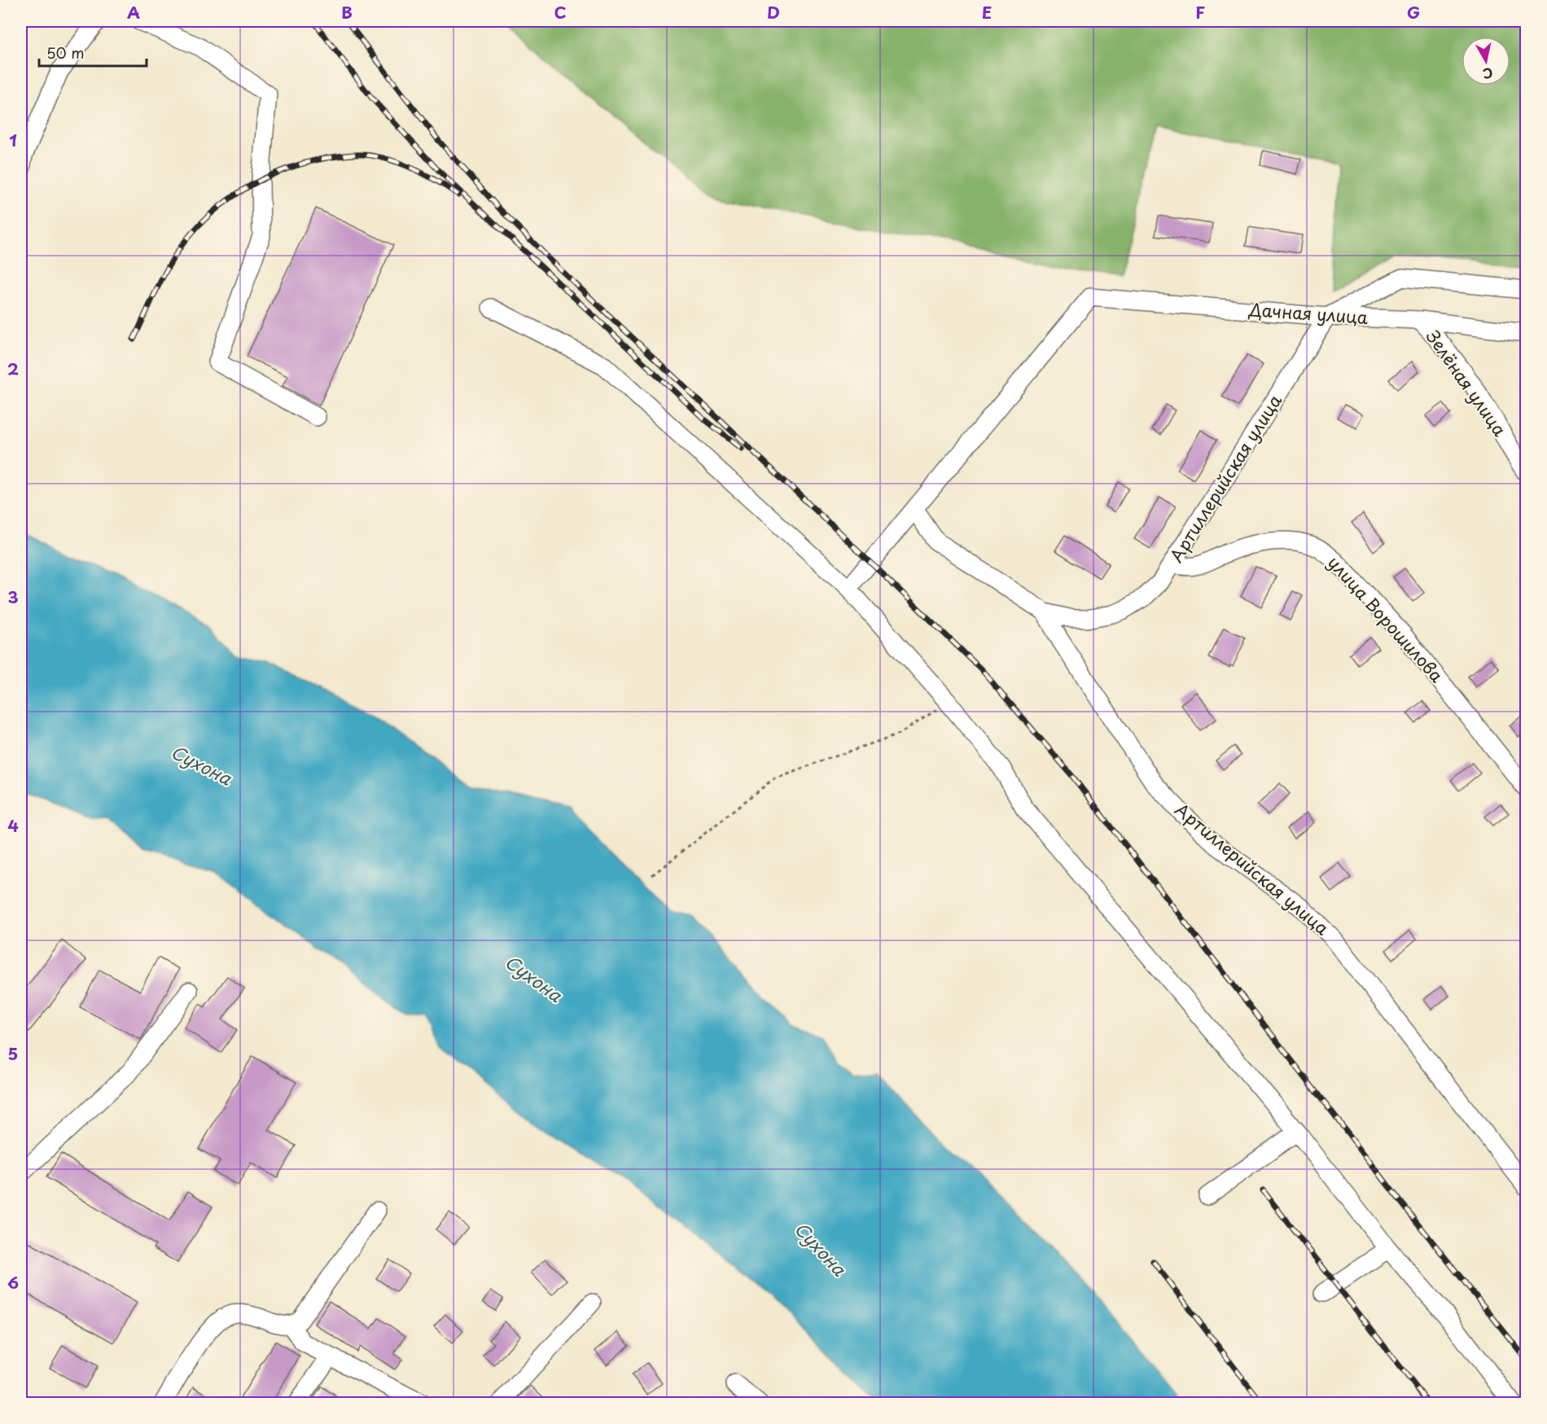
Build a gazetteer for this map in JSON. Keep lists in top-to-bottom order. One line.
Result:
{"streets":{"street":["Дачная улица","Зелёная улица","Артиллерийская улица","улица Ворошилова"]},"crossings":[["Дачная улица","Зелёная улица"],["Дачная улица","Артиллерийская улица"],["Артиллерийская улица","улица Ворошилова"]],"water":["Сухона"],"scale_bar":"50 m","north":"bottom","grid":{"columns":["A","B","C","D","E","F","G"],"rows":["1","2","3","4","5","6"]}}
